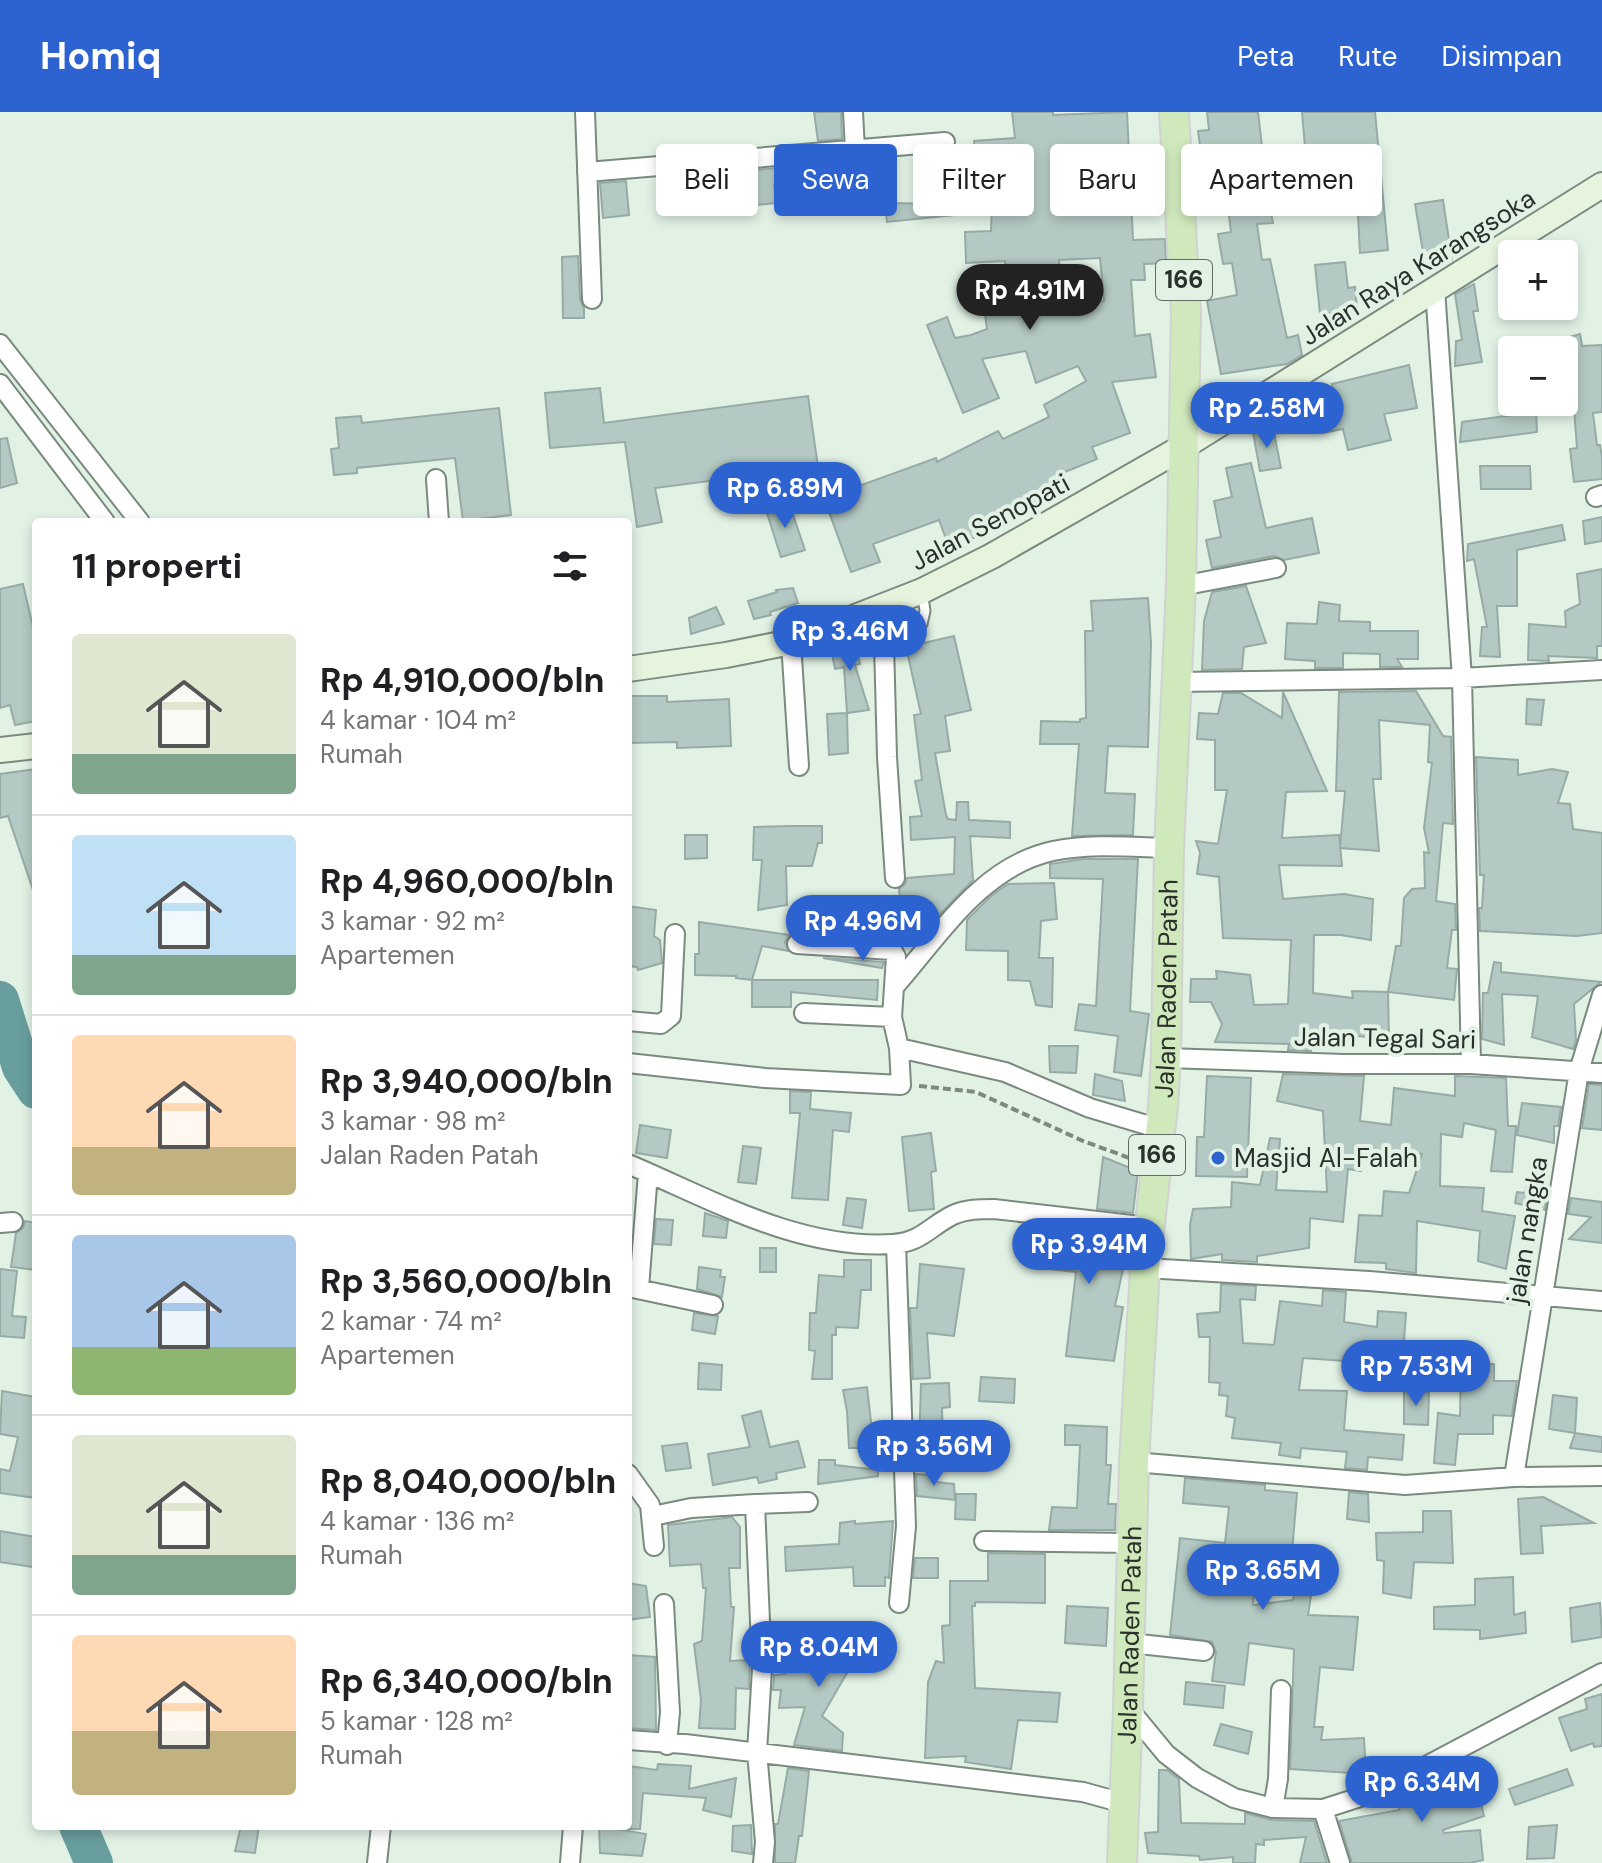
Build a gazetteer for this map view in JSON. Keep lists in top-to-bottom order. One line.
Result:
{"streets":{"main road":["Jalan Raya Karangsoka","166","Jalan Senopati","Jalan Raden Patah"],"street":["Jalan Tegal Sari","jalan nangka"]},"crossings":[["Jalan Raya Karangsoka","166"],["Jalan Raya Karangsoka","Jalan Senopati"],["Jalan Raya Karangsoka","Jalan Raden Patah"],["166","Jalan Senopati"],["166","Jalan Raden Patah"],["Jalan Senopati","Jalan Raden Patah"],["Jalan Raden Patah","Jalan Tegal Sari"],["Jalan Tegal Sari","jalan nangka"]],"places":["Masjid Al-Falah"],"page":{"header":"Homiq","nav":["Peta","Rute","Disimpan"],"chip":["Beli","Sewa","Filter","Baru","Apartemen"],"map_buttons":["+","−"],"price":["Rp 4.91M","Rp 2.58M","Rp 6.89M","Rp 3.46M","Rp 4.96M","Rp 3.94M","Rp 7.53M","Rp 3.56M","Rp 3.65M","Rp 8.04M","Rp 6.34M"],"heading":"11 properti","list":[{"name":"Rp 4,910,000/bln","note":"4 kamar · 104 m² · Rumah"},{"name":"Rp 4,960,000/bln","note":"3 kamar · 92 m² · Apartemen"},{"name":"Rp 3,940,000/bln","note":"3 kamar · 98 m² · Jalan Raden Patah"},{"name":"Rp 3,560,000/bln","note":"2 kamar · 74 m² · Apartemen"},{"name":"Rp 8,040,000/bln","note":"4 kamar · 136 m² · Rumah"},{"name":"Rp 6,340,000/bln","note":"5 kamar · 128 m² · Rumah"}]}}
